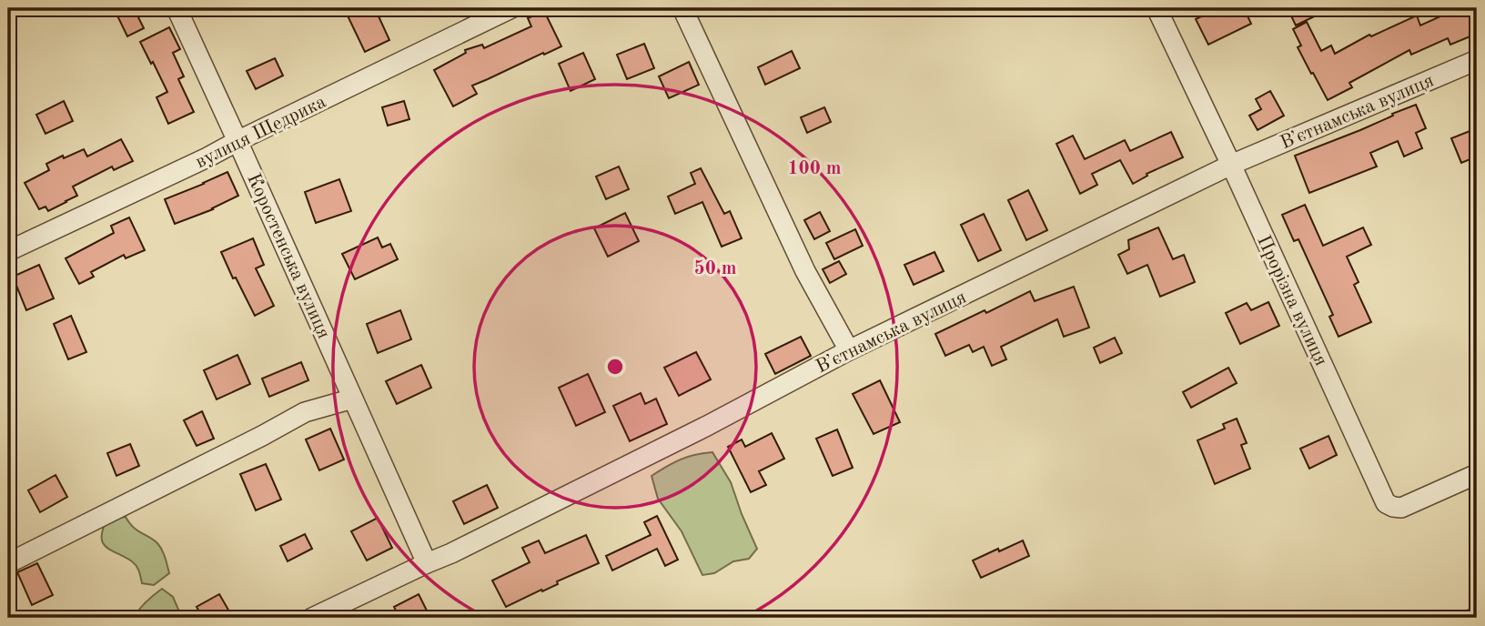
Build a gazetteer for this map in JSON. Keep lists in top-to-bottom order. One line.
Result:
{"streets":{"street":["Вʼєтнамська вулиця","вулиця Щедрика","Коростенська вулиця","Прорізна вулиця"]},"crossings":[["Вʼєтнамська вулиця","Коростенська вулиця"],["Вʼєтнамська вулиця","Прорізна вулиця"],["вулиця Щедрика","Коростенська вулиця"]],"rings":["100 m","50 m"]}
